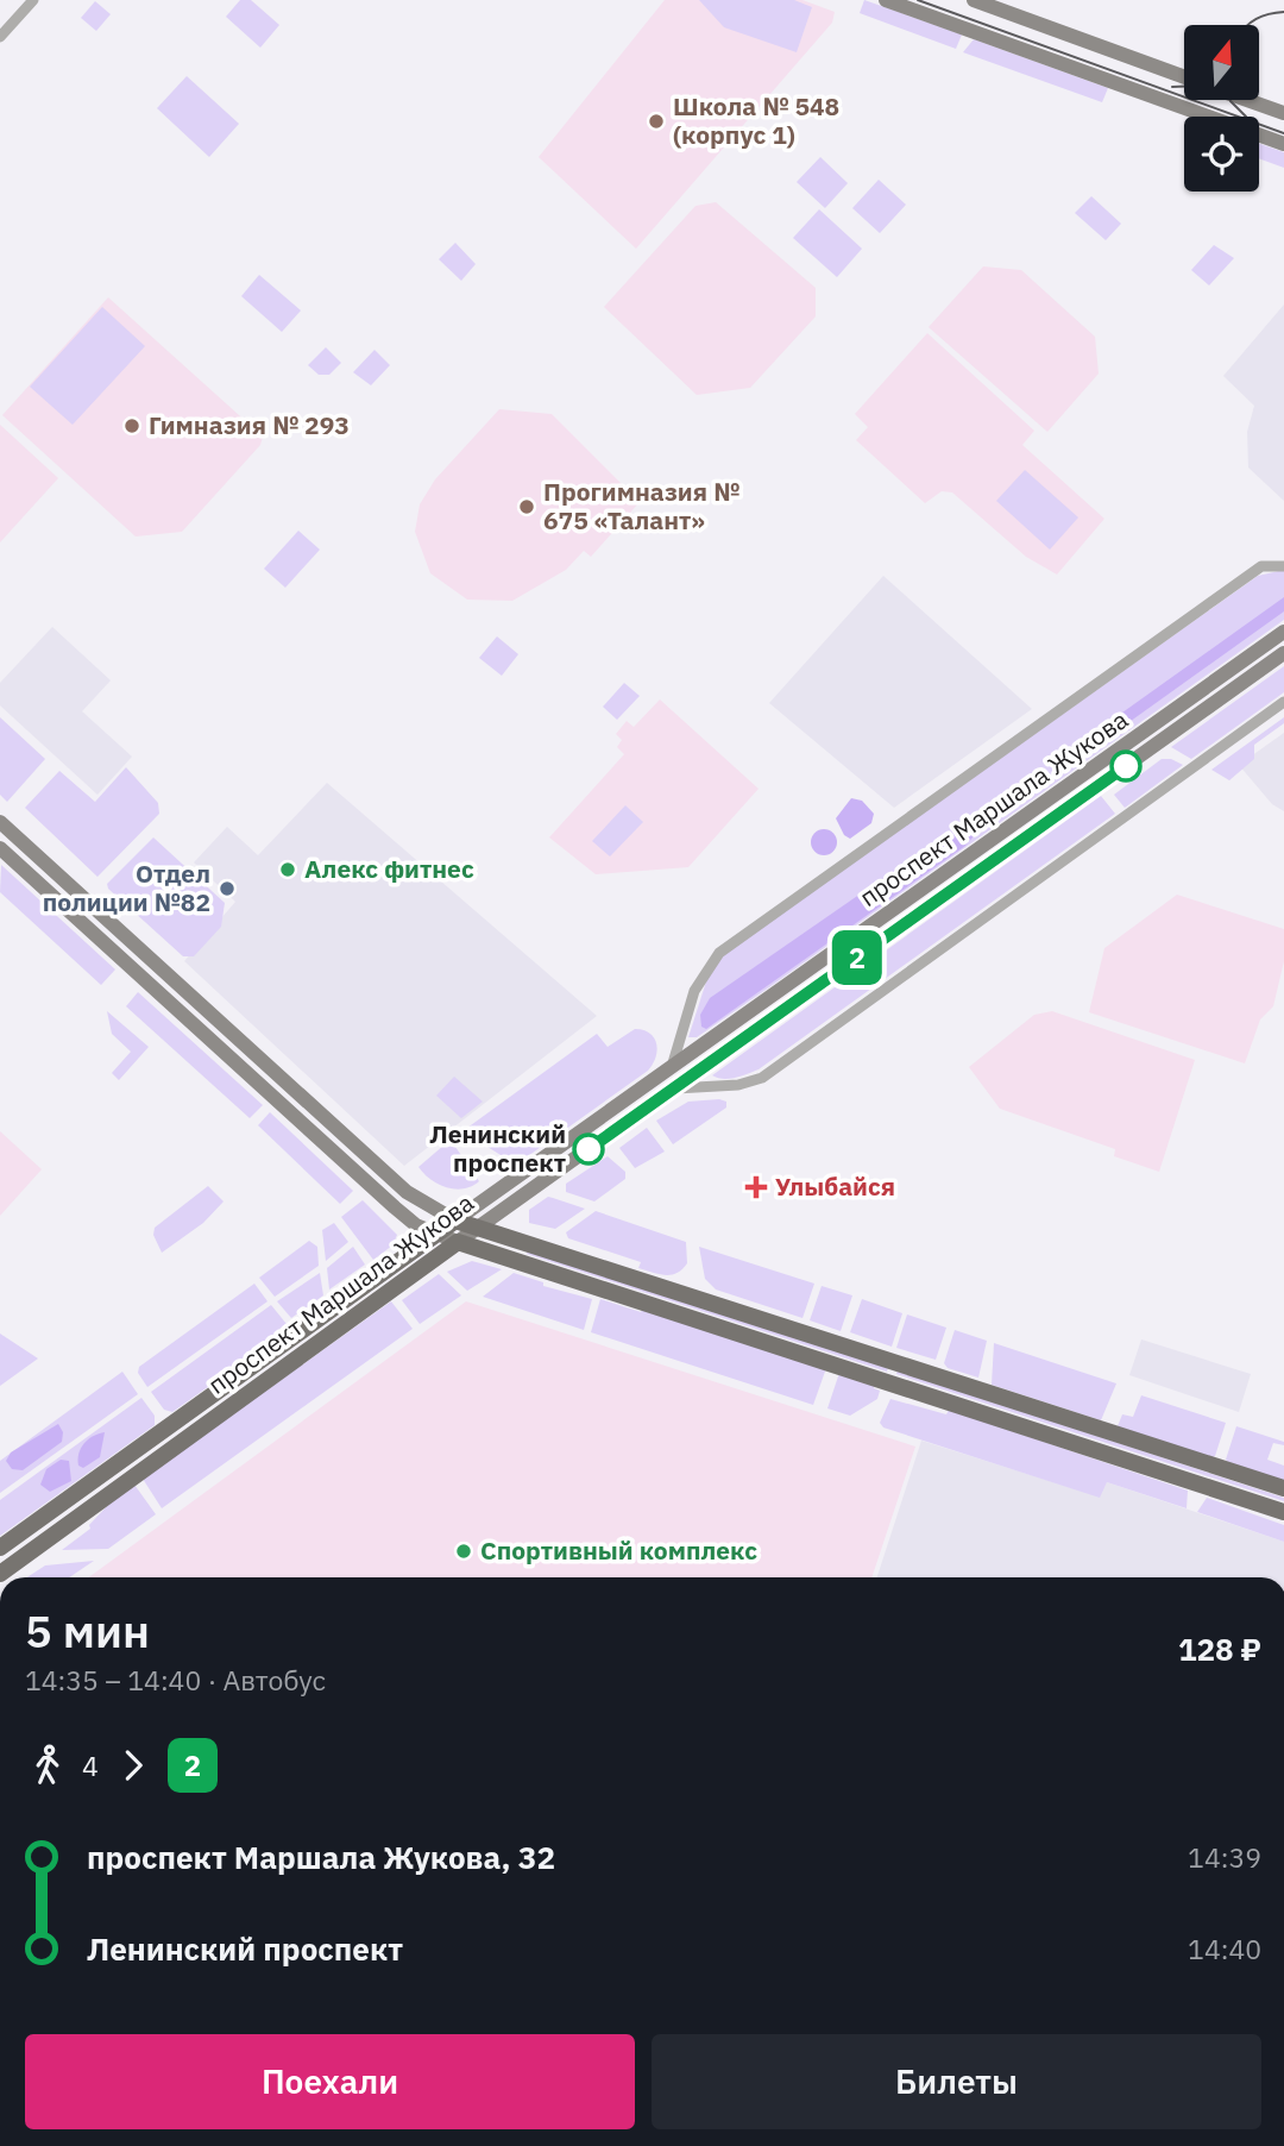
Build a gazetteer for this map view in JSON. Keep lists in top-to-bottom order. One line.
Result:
{"streets":{"main road":["проспект Маршала Жукова"]},"places":{"other":["Школа № 548 (корпус 1)","Гимназия № 293","Прогимназия № 675 «Талант»","Алекс фитнес","Отдел полиции №82","Ленинский проспект","Спортивный комплекс"],"health":["Улыбайся"]},"lines":["bus line 2"],"north":"top","page":{"on_map":"2","heading":["5 мин","14:35 – 14:40 · Автобус","128 ₽"],"legs":["4","2"],"list":[{"name":"проспект Маршала Жукова, 32","value":"14:39"},{"name":"Ленинский проспект","value":"14:40"}],"buttons":["Поехали","Билеты"]}}
